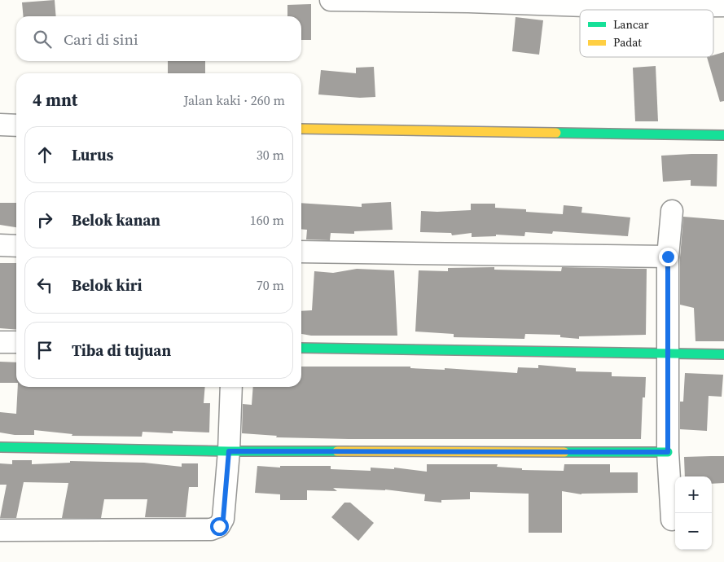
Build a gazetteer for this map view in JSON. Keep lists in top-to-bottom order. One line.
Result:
{"legend":["Lancar","Padat"],"page":{"search":"Cari di sini","heading":["4 mnt","Jalan kaki · 260 m"],"list":[["Lurus","30 m"],["Belok kanan","160 m"],["Belok kiri","70 m"],"Tiba di tujuan"],"map_buttons":["+","−"]}}
